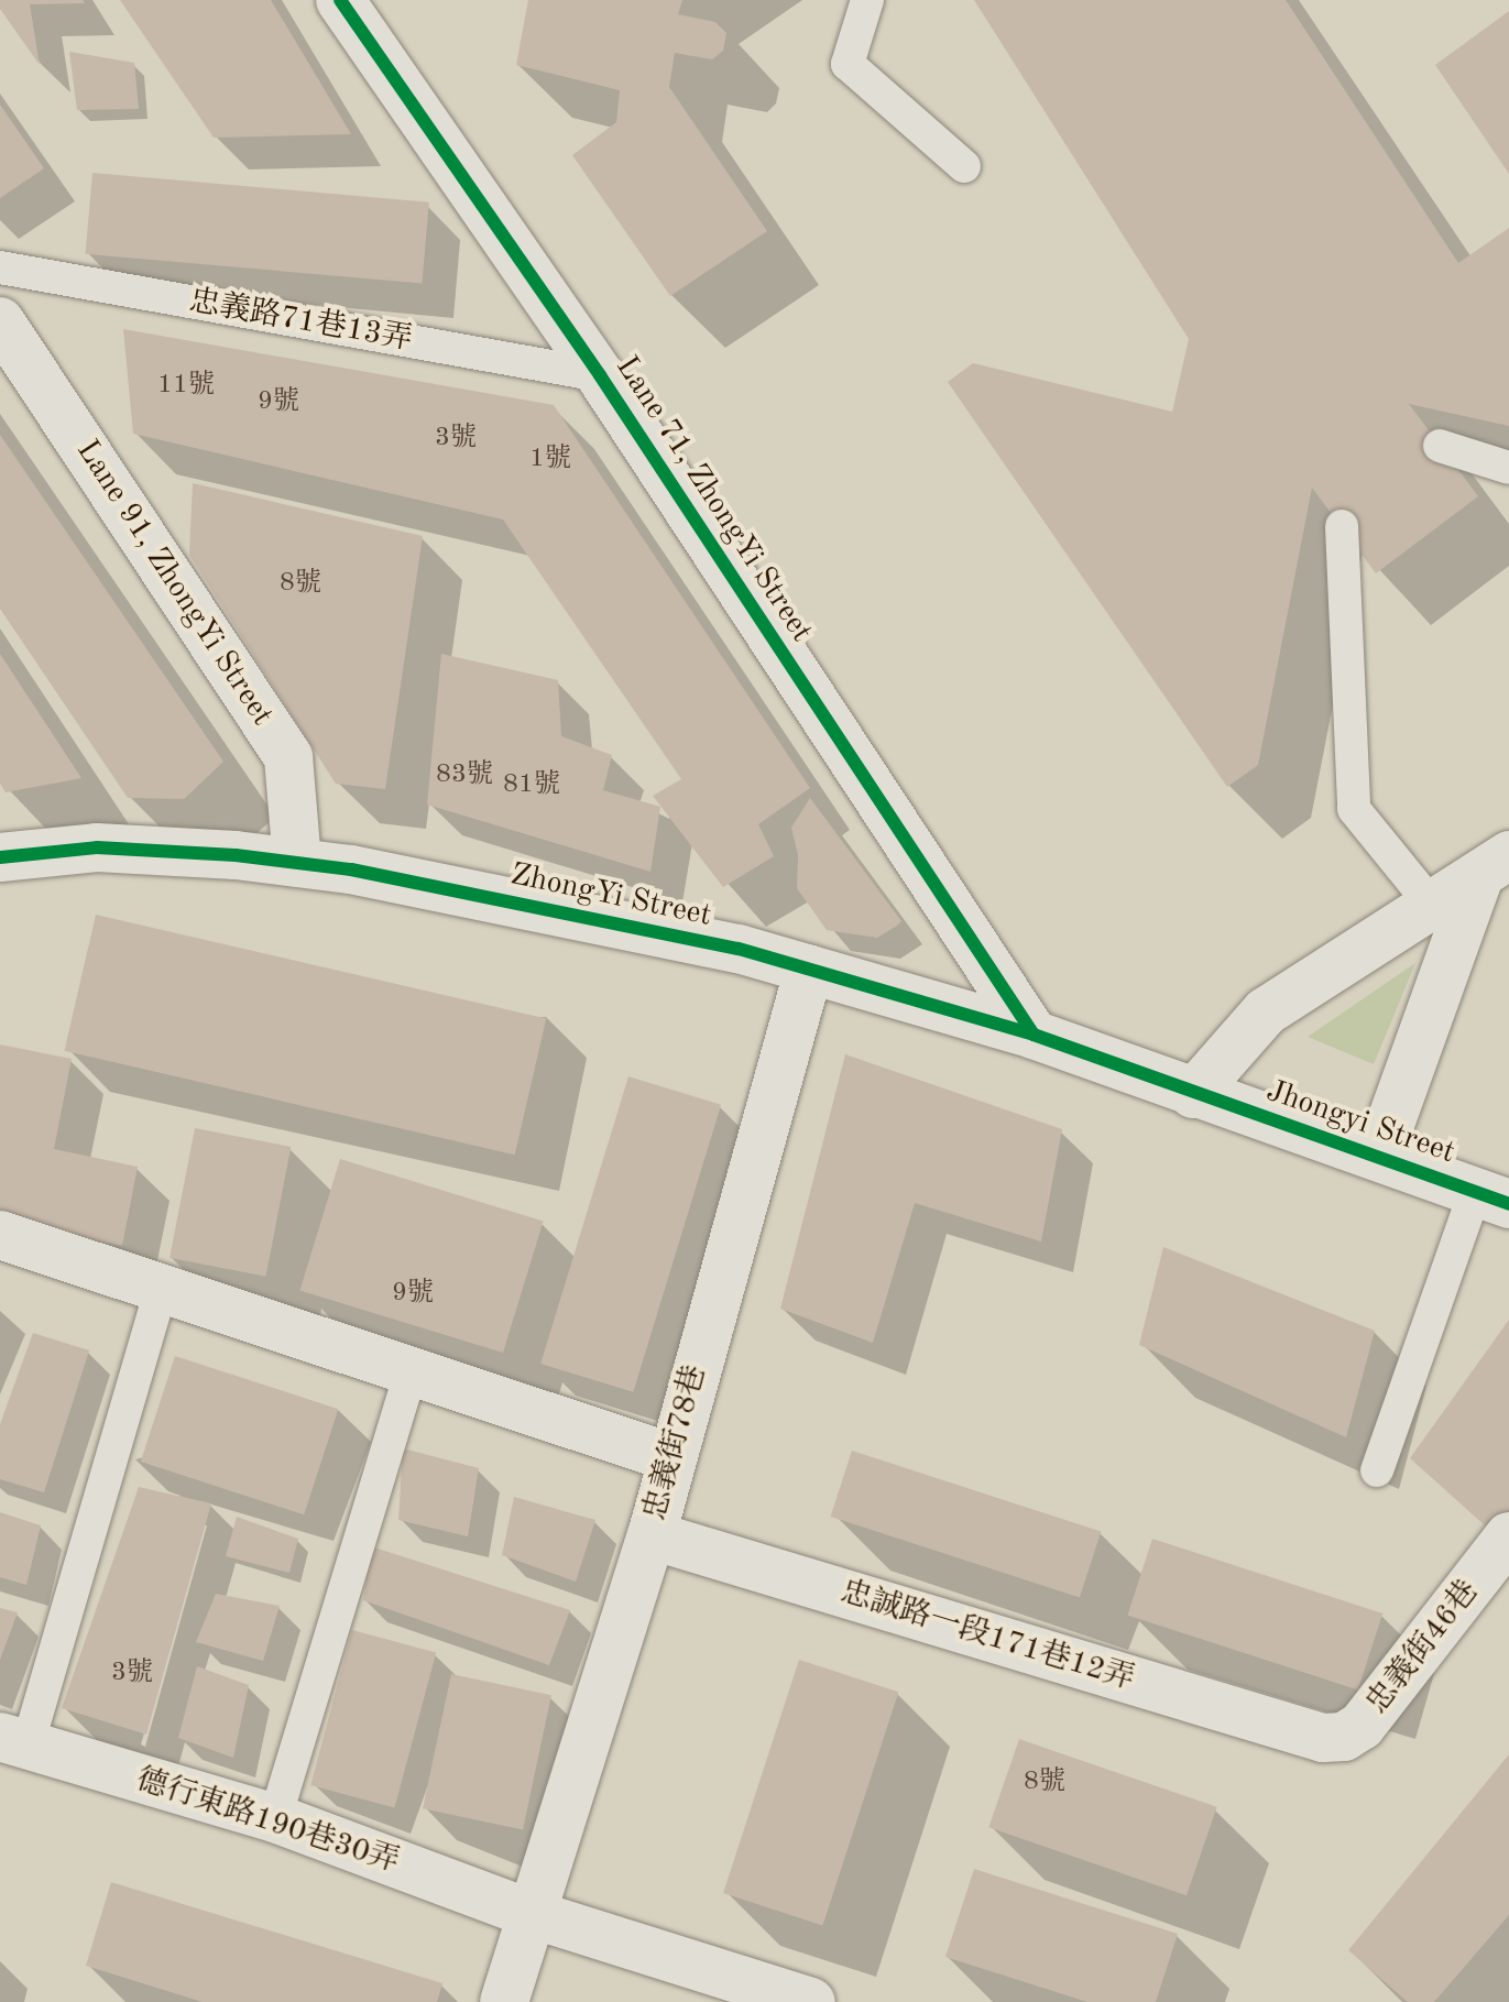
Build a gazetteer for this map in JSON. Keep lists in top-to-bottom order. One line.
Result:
{"streets":{"street":["Lane 71, ZhongYi Street","Lane 91, ZhongYi Street","ZhongYi Street","Jhongyi Street","忠義街78巷","忠誠路一段171巷12弄","忠義街46巷","德行東路190巷30弄"],"lane":["忠義路71巷13弄"]},"crossings":[["忠義路71巷13弄","Lane 71, ZhongYi Street"],["Lane 71, ZhongYi Street","ZhongYi Street"],["Lane 91, ZhongYi Street","ZhongYi Street"],["ZhongYi Street","Jhongyi Street"],["ZhongYi Street","忠義街78巷"],["忠義街78巷","忠誠路一段171巷12弄"],["忠義街78巷","德行東路190巷30弄"],["忠誠路一段171巷12弄","忠義街46巷"]],"house_numbers":["11號","9號","3號","1號","8號","83號","81號","9號","3號","8號"]}
